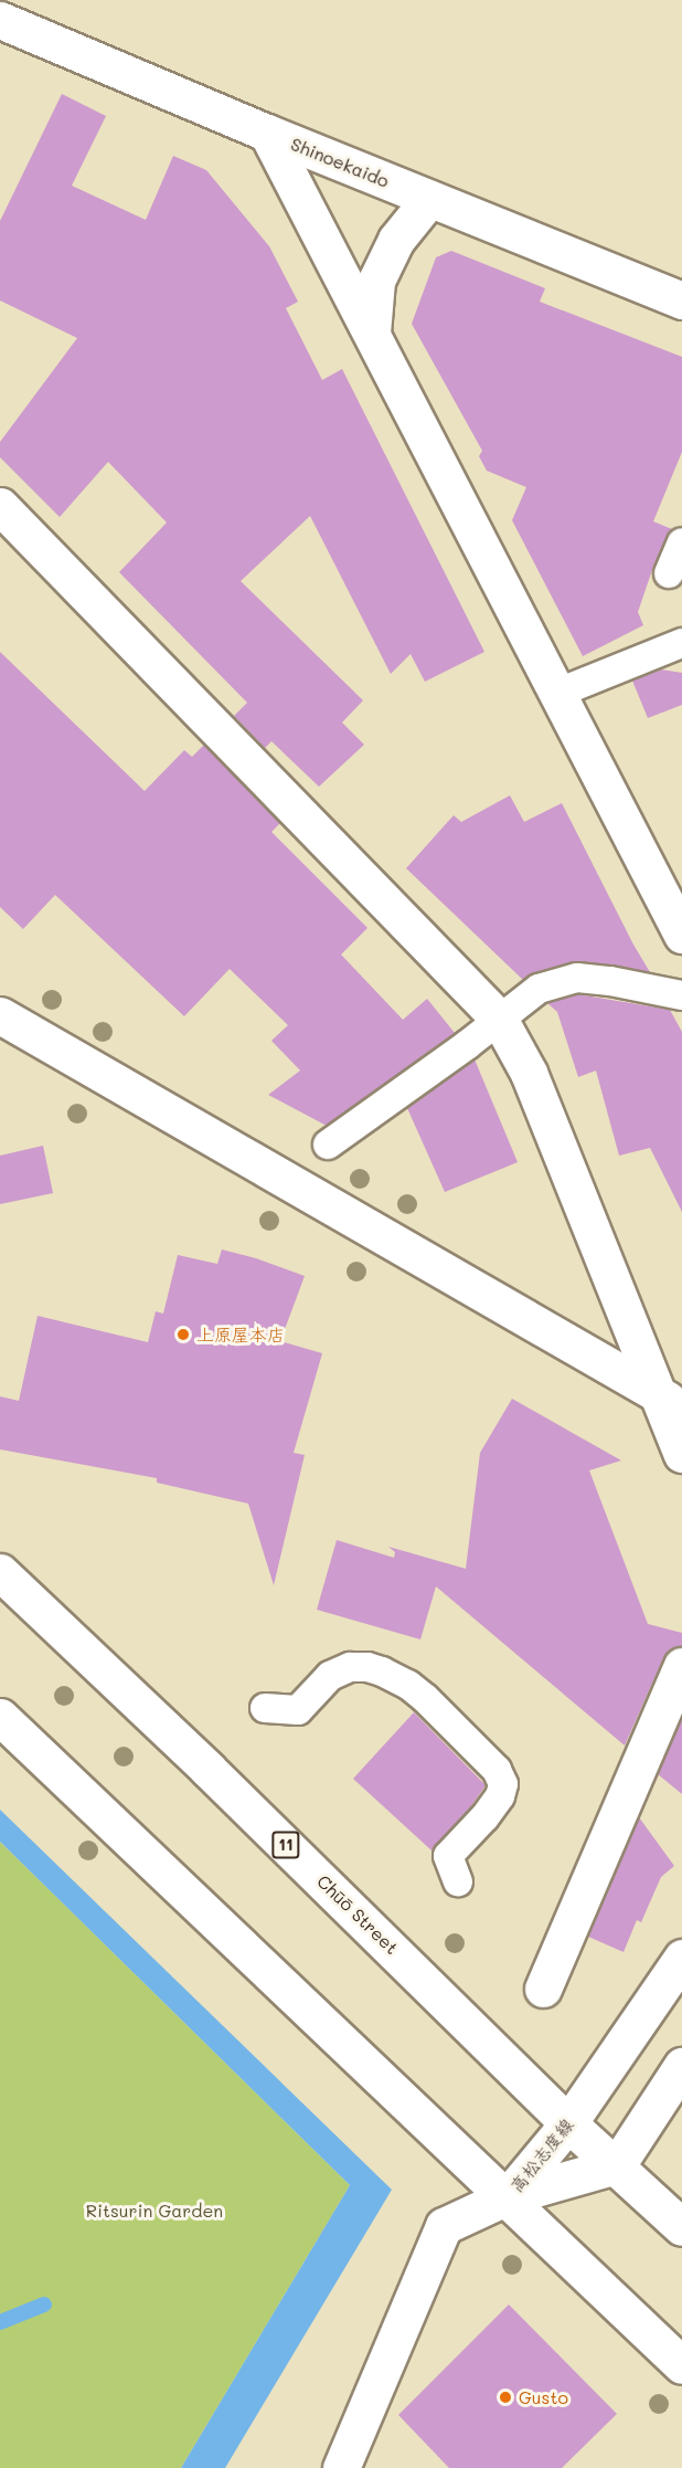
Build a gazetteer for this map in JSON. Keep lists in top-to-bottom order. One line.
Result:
{"streets":{"main road":["Shinoekaido","11","Chūō Street","高松志度線"]},"crossings":[["11","Chūō Street"],["11","高松志度線"],["Chūō Street","高松志度線"]],"parks":["Ritsurin Garden"],"places":["上原屋本店","Gusto"]}
